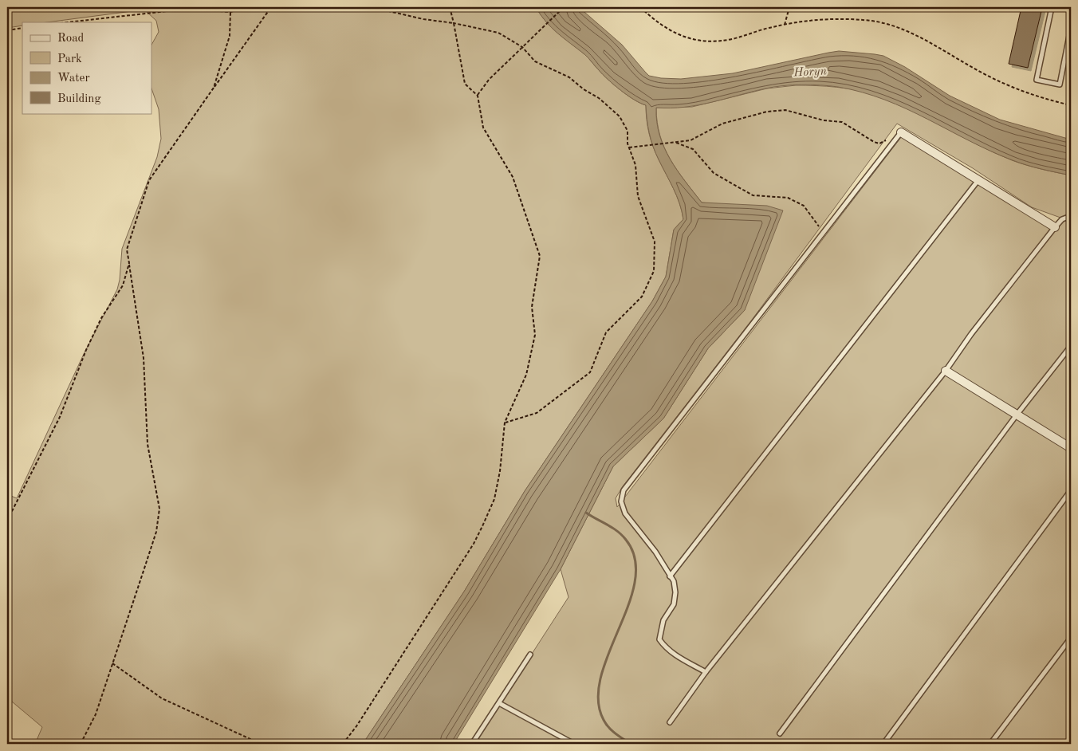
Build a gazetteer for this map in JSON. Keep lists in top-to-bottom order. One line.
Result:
{"water":["Horyn"],"legend":["Road","Park","Water","Building"]}
